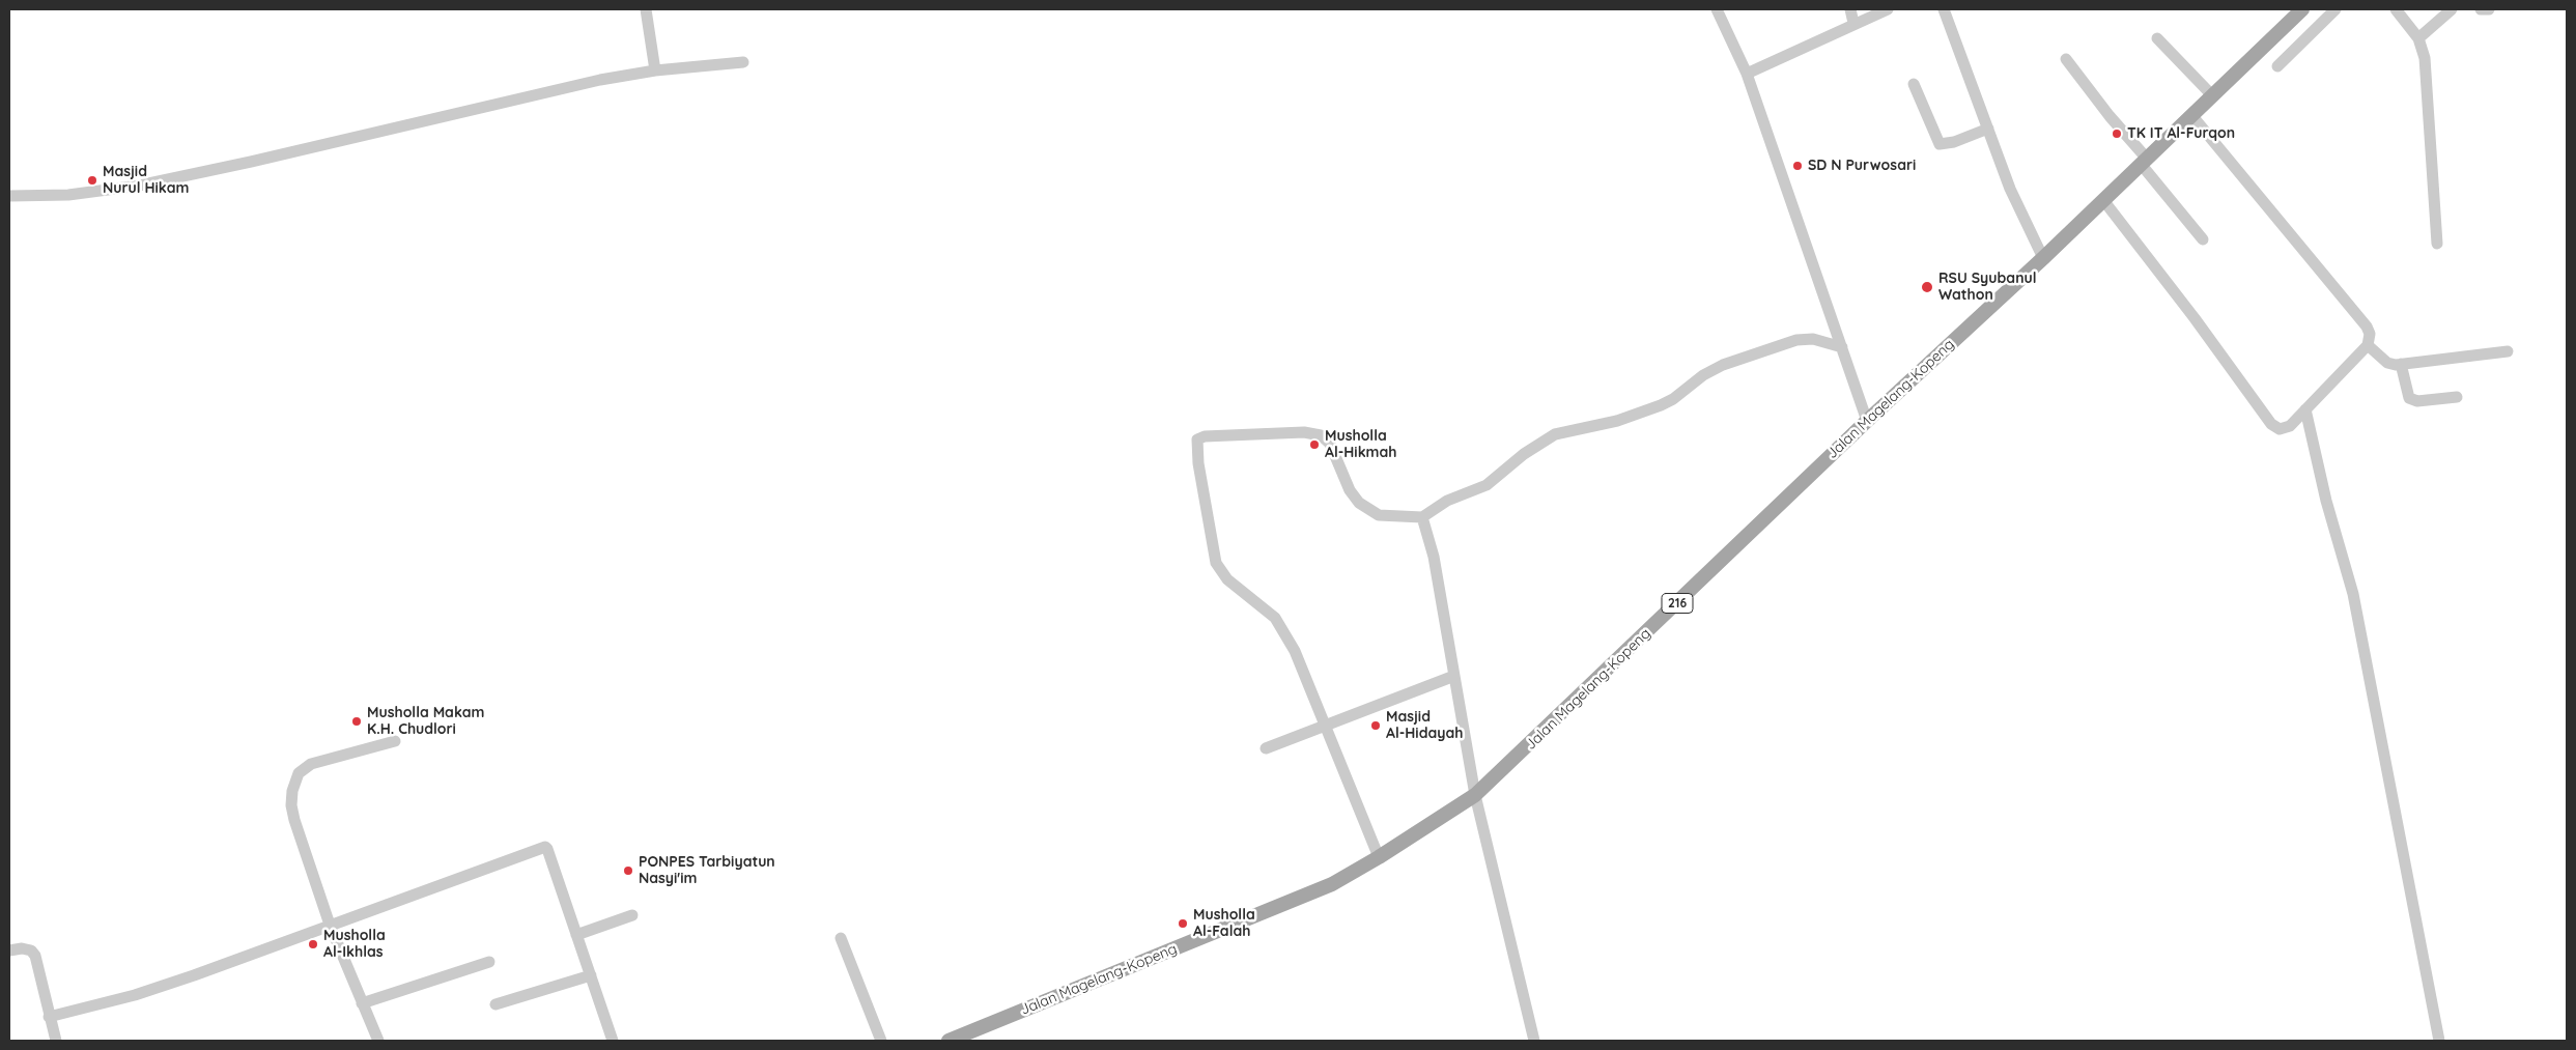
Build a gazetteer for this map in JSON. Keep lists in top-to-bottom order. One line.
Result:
{"streets":{"main road":["Jalan Magelang-Kopeng","216"]},"places":["TK IT Al-Furqon","SD N Purwosari","Masjid Nurul Hikam","RSU Syubanul Wathon","Musholla Al-Hikmah","Musholla Makam K.H. Chudlori","Masjid Al-Hidayah","PONPES Tarbiyatun Nasyi'im","Musholla Al-Falah","Musholla Al-Ikhlas"]}
